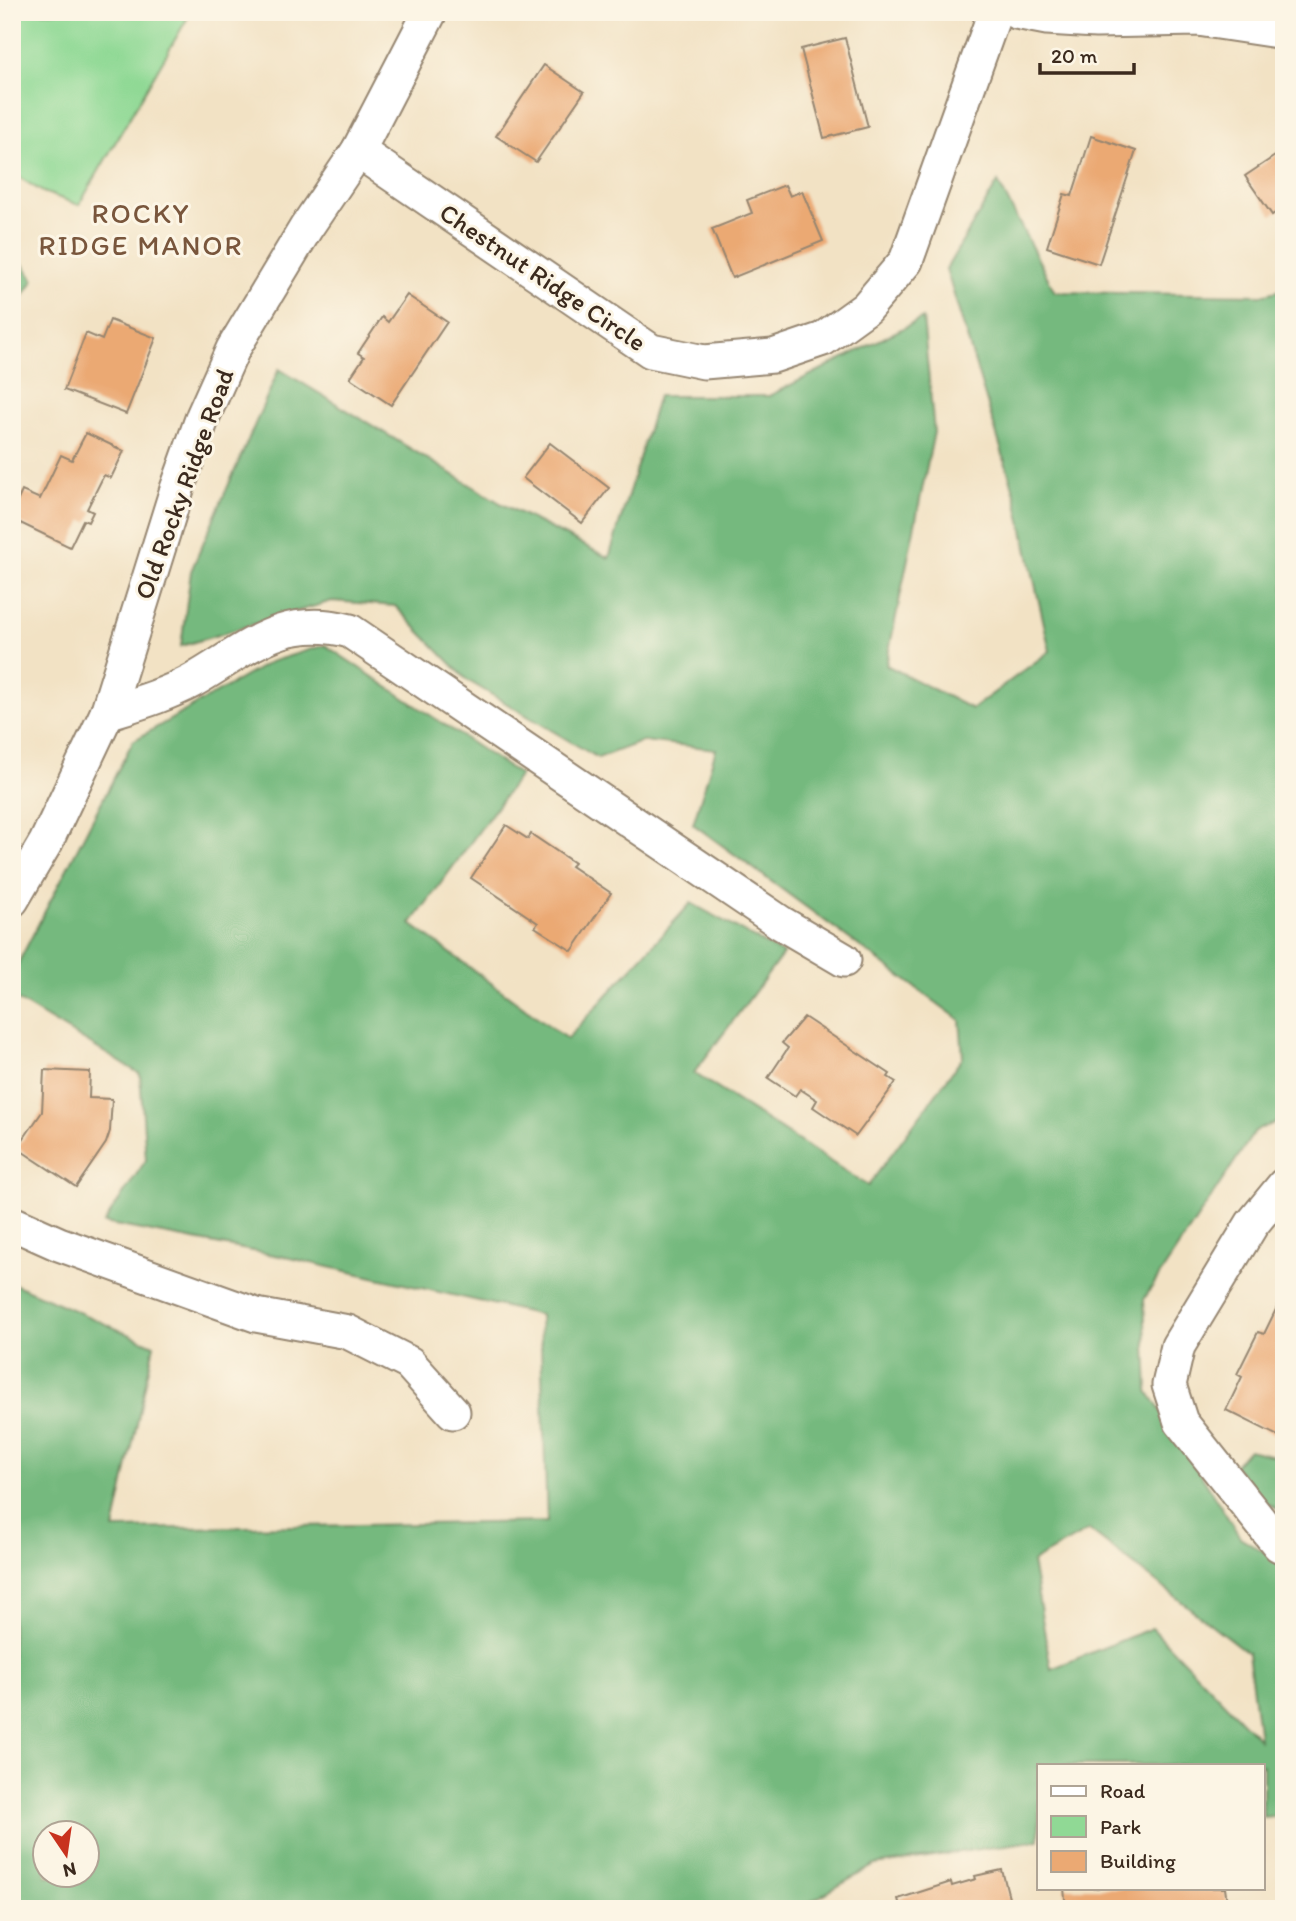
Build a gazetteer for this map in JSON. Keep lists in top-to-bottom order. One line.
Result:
{"streets":{"street":["Chestnut Ridge Circle","Old Rocky Ridge Road"]},"crossings":[["Chestnut Ridge Circle","Old Rocky Ridge Road"]],"districts":["ROCKY RIDGE MANOR"],"legend":["Road","Park","Building"],"scale_bar":"20 m","north":"bottom"}
